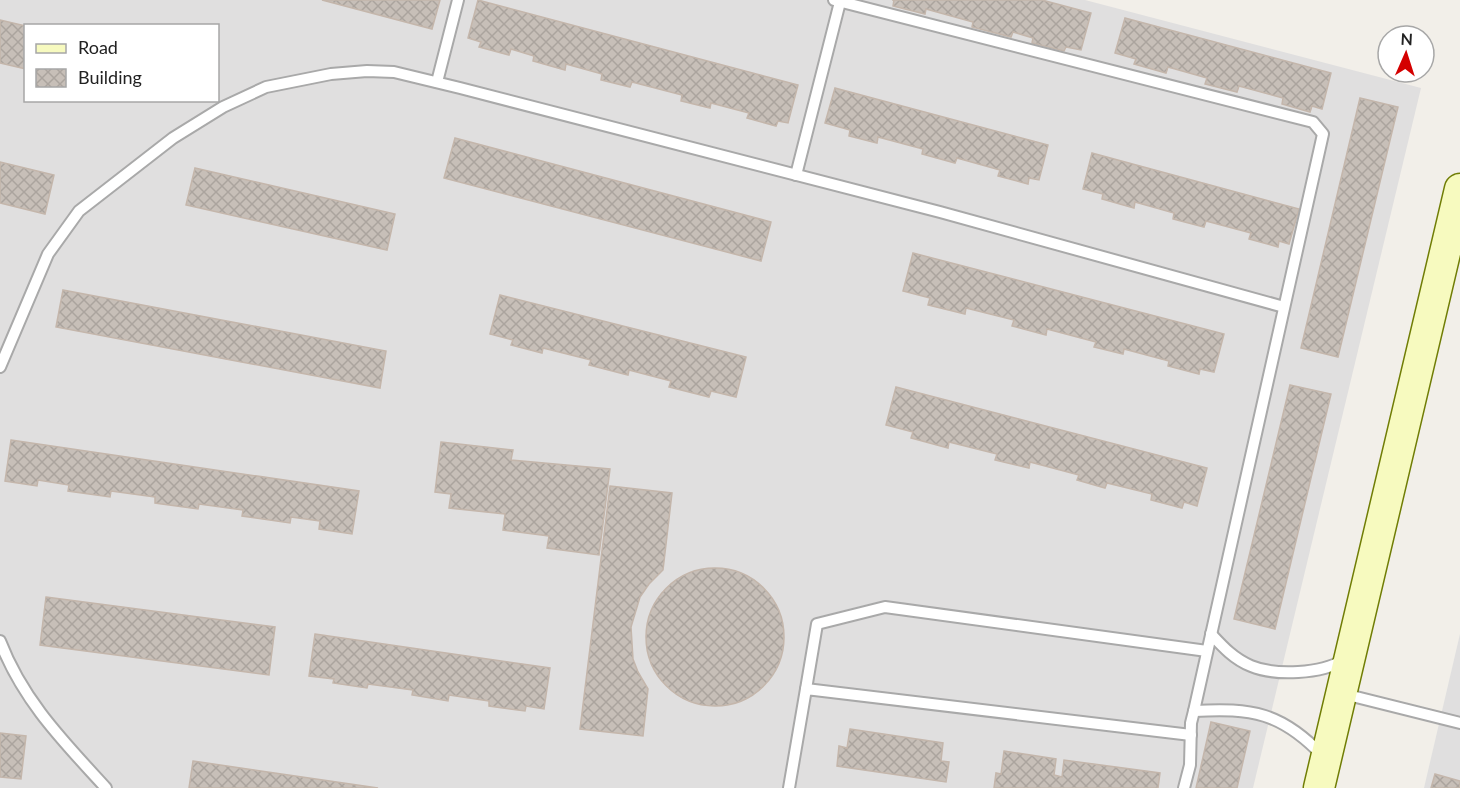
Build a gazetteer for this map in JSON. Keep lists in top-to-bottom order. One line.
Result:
{"legend":["Road","Building"],"north":"top"}
